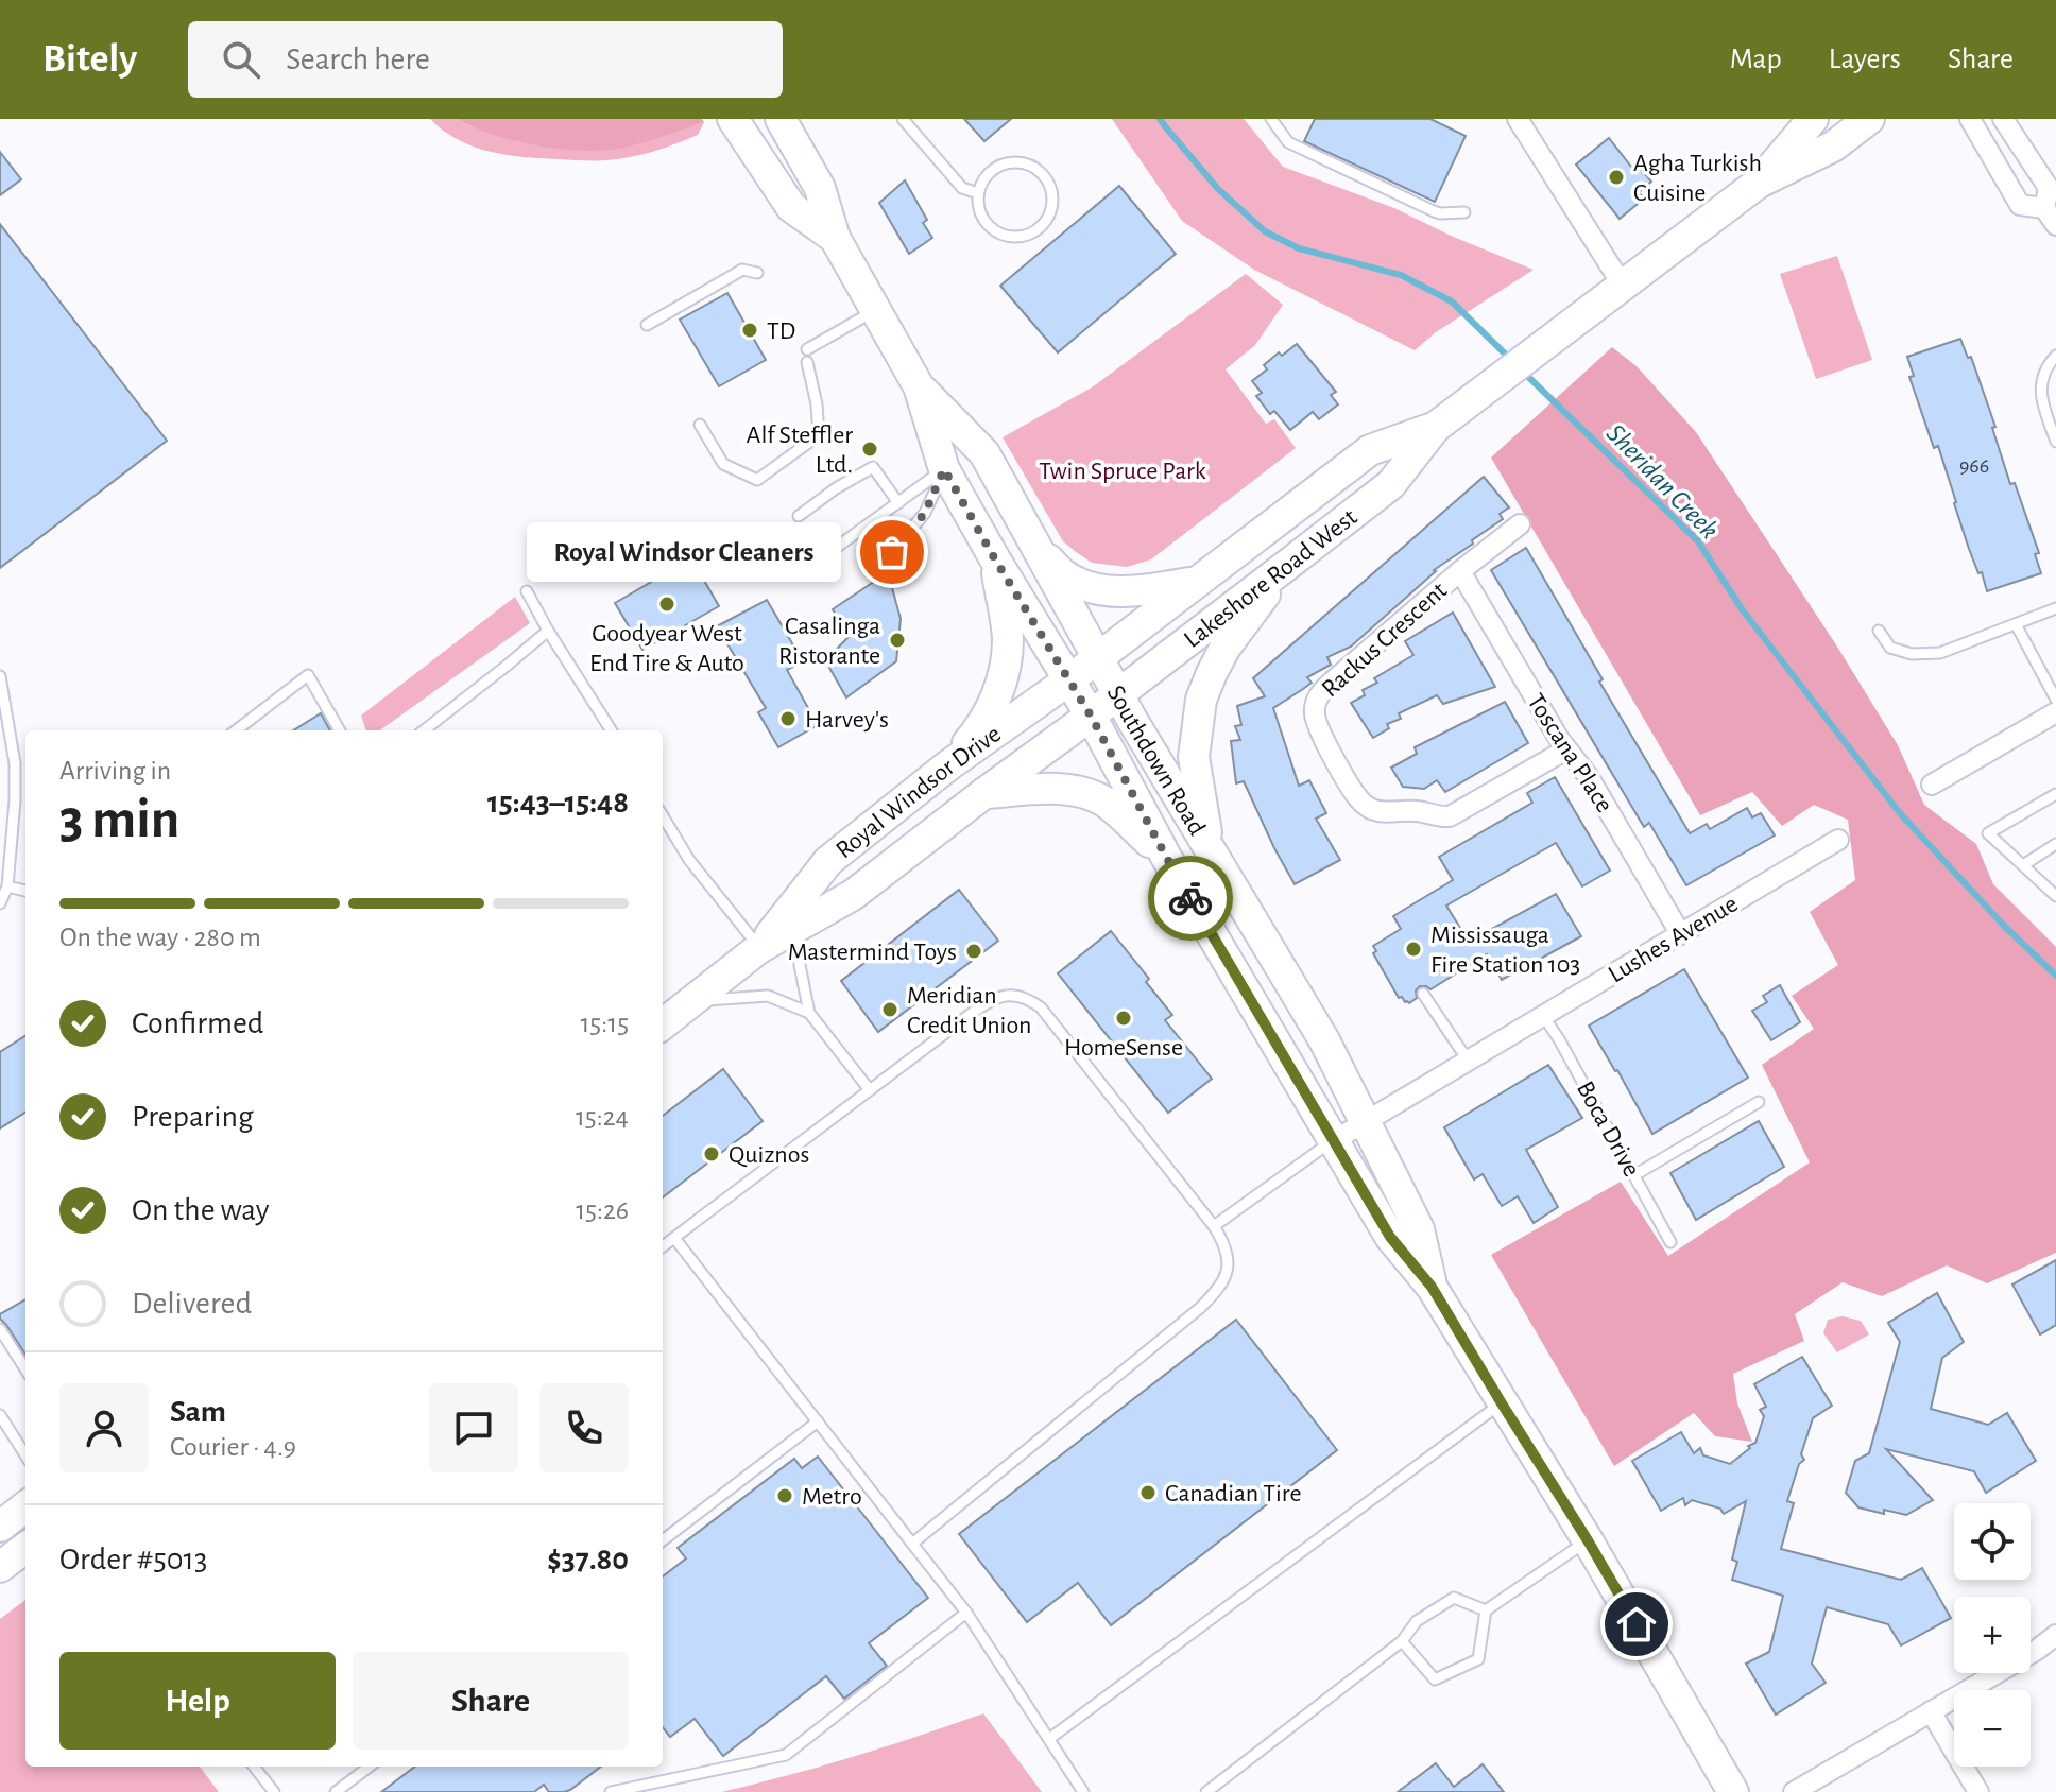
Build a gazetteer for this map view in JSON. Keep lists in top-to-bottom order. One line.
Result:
{"streets":{"main road":["Lakeshore Road West","Southdown Road","Royal Windsor Drive"],"street":["Rackus Crescent","Toscana Place","Lushes Avenue"],"lane":["Boca Drive"]},"crossings":[["Lakeshore Road West","Southdown Road"],["Lakeshore Road West","Royal Windsor Drive"],["Rackus Crescent","Toscana Place"],["Toscana Place","Lushes Avenue"],["Southdown Road","Royal Windsor Drive"],["Southdown Road","Lushes Avenue"],["Lushes Avenue","Boca Drive"]],"water":["Sheridan Creek"],"parks":["Twin Spruce Park"],"places":["Agha Turkish Cuisine","TD","Alf Steffler Ltd.","Royal Windsor Cleaners","Goodyear West End Tire & Auto","Casalinga Ristorante","Harvey's","Mississauga Fire Station 103","Mastermind Toys","Meridian Credit Union","HomeSense","Quiznos","Canadian Tire","Metro"],"house_numbers":["966"],"page":{"header":"Bitely","search":"Search here","nav":["Map","Layers","Share"],"bubble":"Royal Windsor Cleaners","heading":["3 min","Arriving in","15:43–15:48"],"panel":["Sam","Courier · 4.9","Order #5013","$37.80"],"bar":"On the way · 280 m","list":[["Confirmed","15:15"],["Preparing","15:24"],["On the way","15:26"],"Delivered"],"map_buttons":["+","−"],"buttons":["Help","Share"]}}
